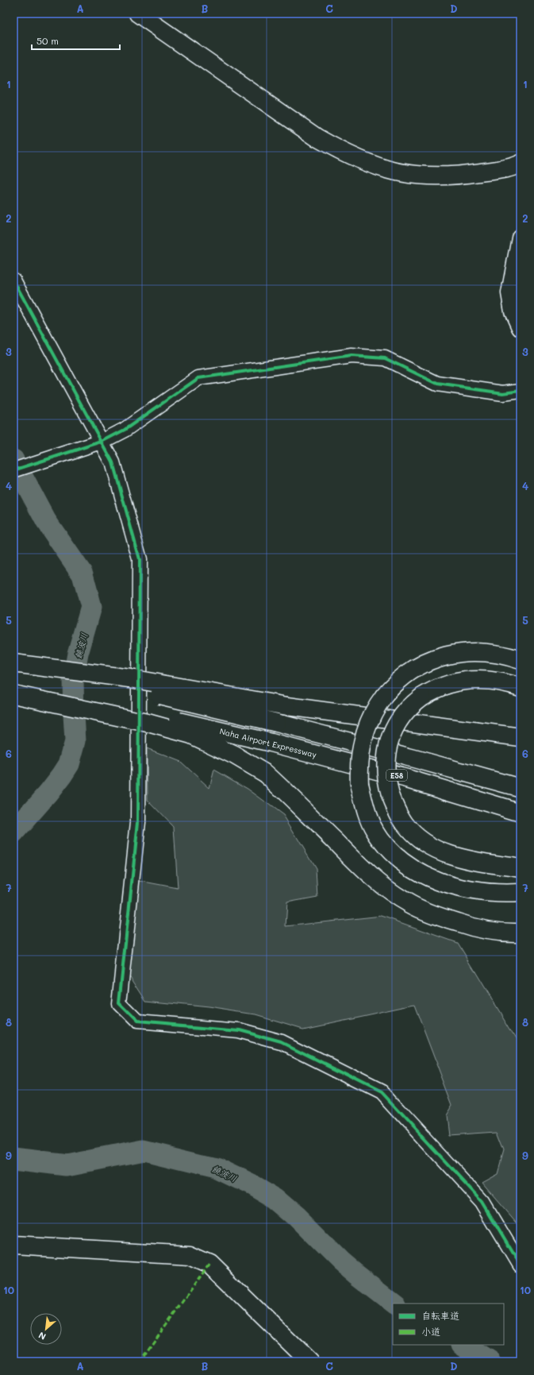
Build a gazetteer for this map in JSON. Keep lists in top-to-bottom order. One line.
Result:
{"streets":{"main road":["Naha Airport Expressway","E58"]},"water":["饒波川"],"legend":["自転車道","小道"],"scale_bar":"50 m","north":"bottom left","grid":{"columns":["A","B","C","D"],"rows":["1","2","3","4","5","6","7","8","9","10"]}}
